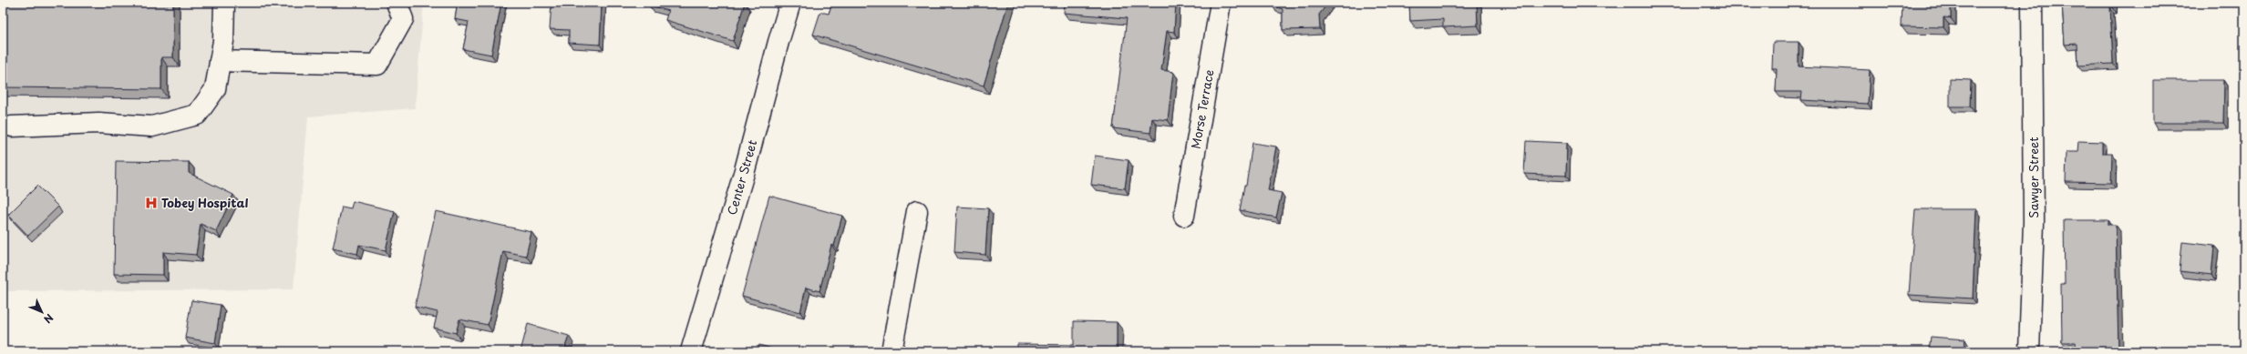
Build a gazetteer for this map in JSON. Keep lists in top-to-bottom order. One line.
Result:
{"streets":{"street":["Morse Terrace","Center Street","Sawyer Street"]},"places":{"hospital":["Tobey Hospital"]},"north":"bottom right"}
